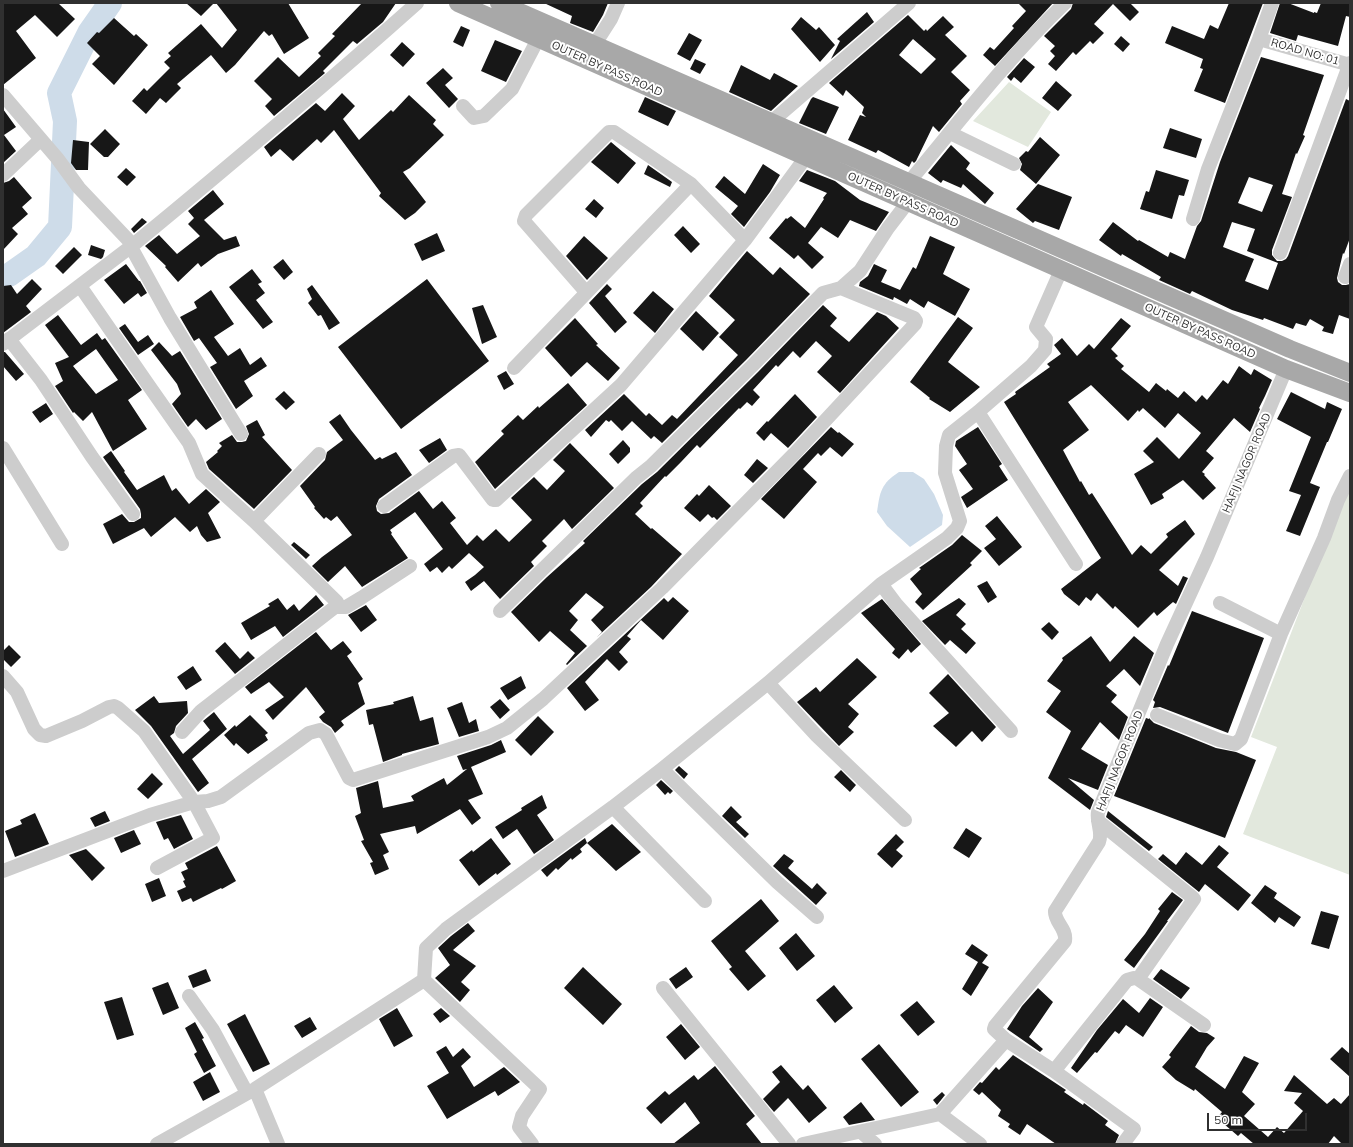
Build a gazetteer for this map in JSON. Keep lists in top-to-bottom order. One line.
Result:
{"streets":{"main road":["OUTER BY PASS ROAD"],"street":["ROAD NO: 01","HAFIJ NAGOR ROAD"]},"crossings":[["OUTER BY PASS ROAD","HAFIJ NAGOR ROAD"]],"scale_bar":"50 m"}
